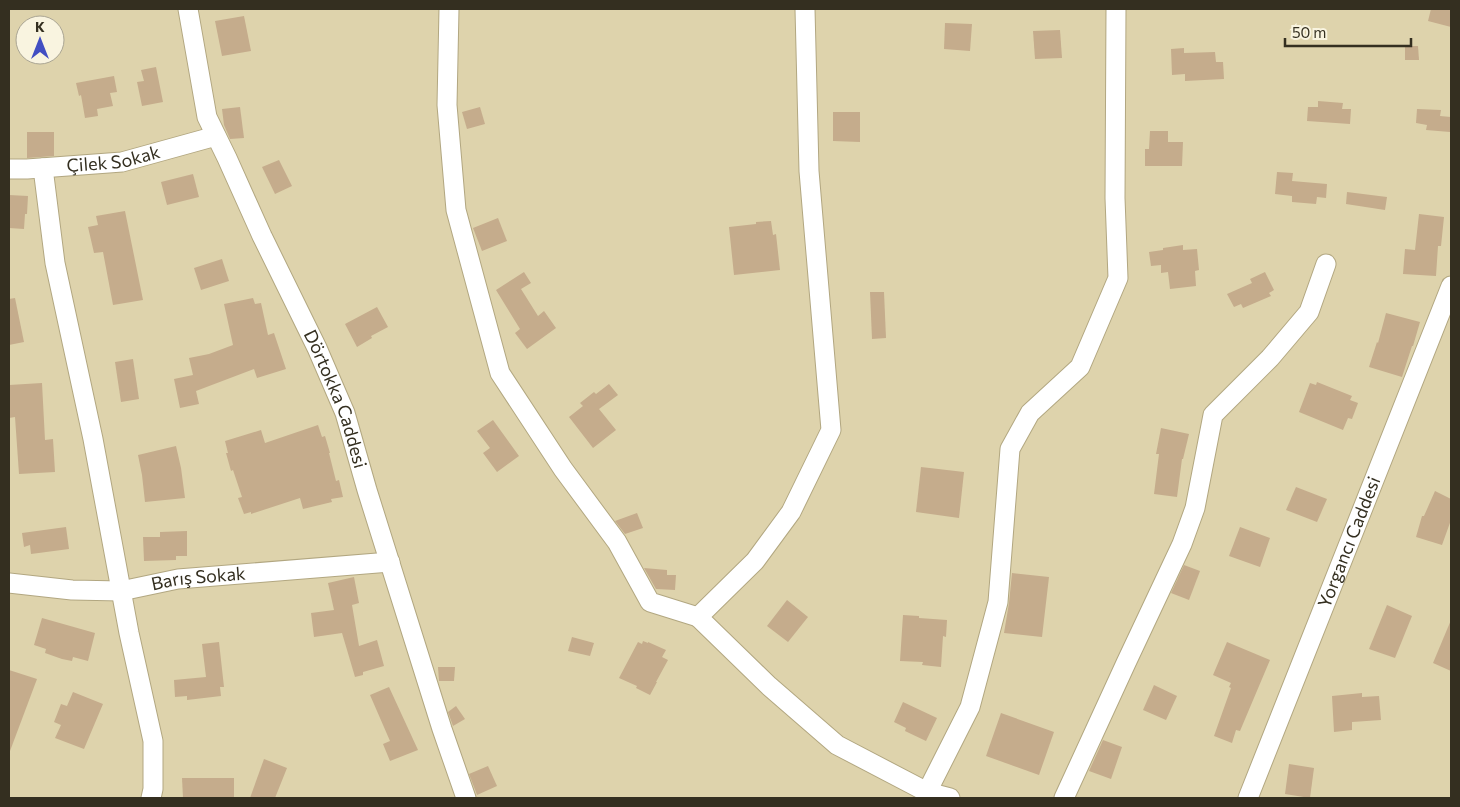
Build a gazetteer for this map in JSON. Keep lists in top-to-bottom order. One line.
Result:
{"streets":{"street":["Çilek Sokak","Dörtokka Caddesi","Yorgancı Caddesi","Barış Sokak"]},"crossings":[["Çilek Sokak","Dörtokka Caddesi"],["Dörtokka Caddesi","Barış Sokak"]],"scale_bar":"50 m","north":"top"}
